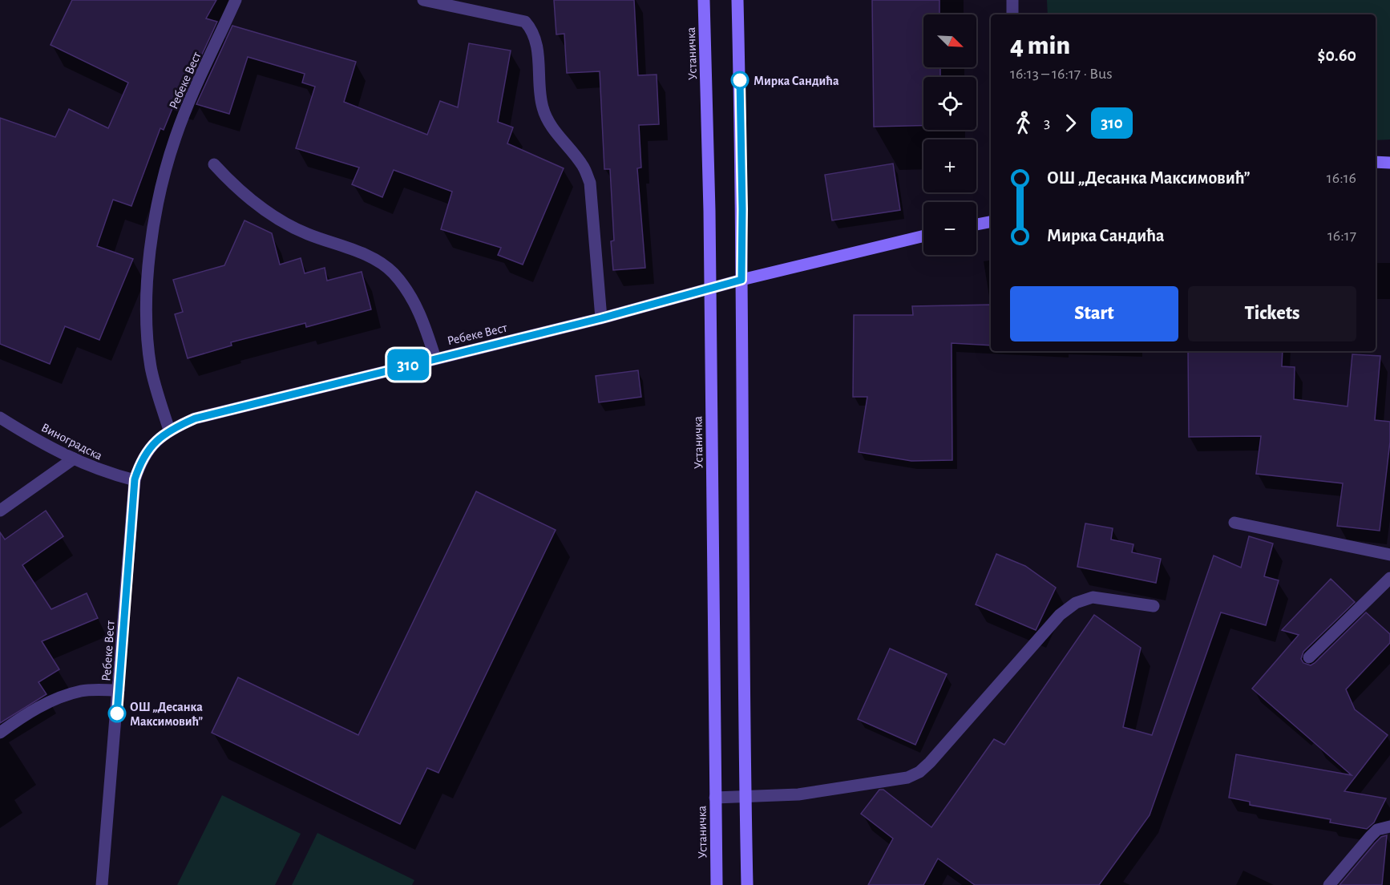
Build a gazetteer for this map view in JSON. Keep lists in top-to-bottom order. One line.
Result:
{"streets":{"main road":["Устаничка"],"street":["Ребеке Вест","Виноградска"]},"crossings":[["Устаничка","Ребеке Вест"],["Ребеке Вест","Виноградска"]],"places":["Мирка Сандића","ОШ „Десанка Максимовић”"],"lines":["bus line 310"],"north":"bottom right","page":{"on_map":"310","map_buttons":["+","−"],"heading":["4 min","16:13 – 16:17 · Bus","$0.60"],"legs":["3","310"],"list":[{"name":"ОШ „Десанка Максимовић”","value":"16:16"},{"name":"Мирка Сандића","value":"16:17"}],"buttons":["Start","Tickets"]}}
